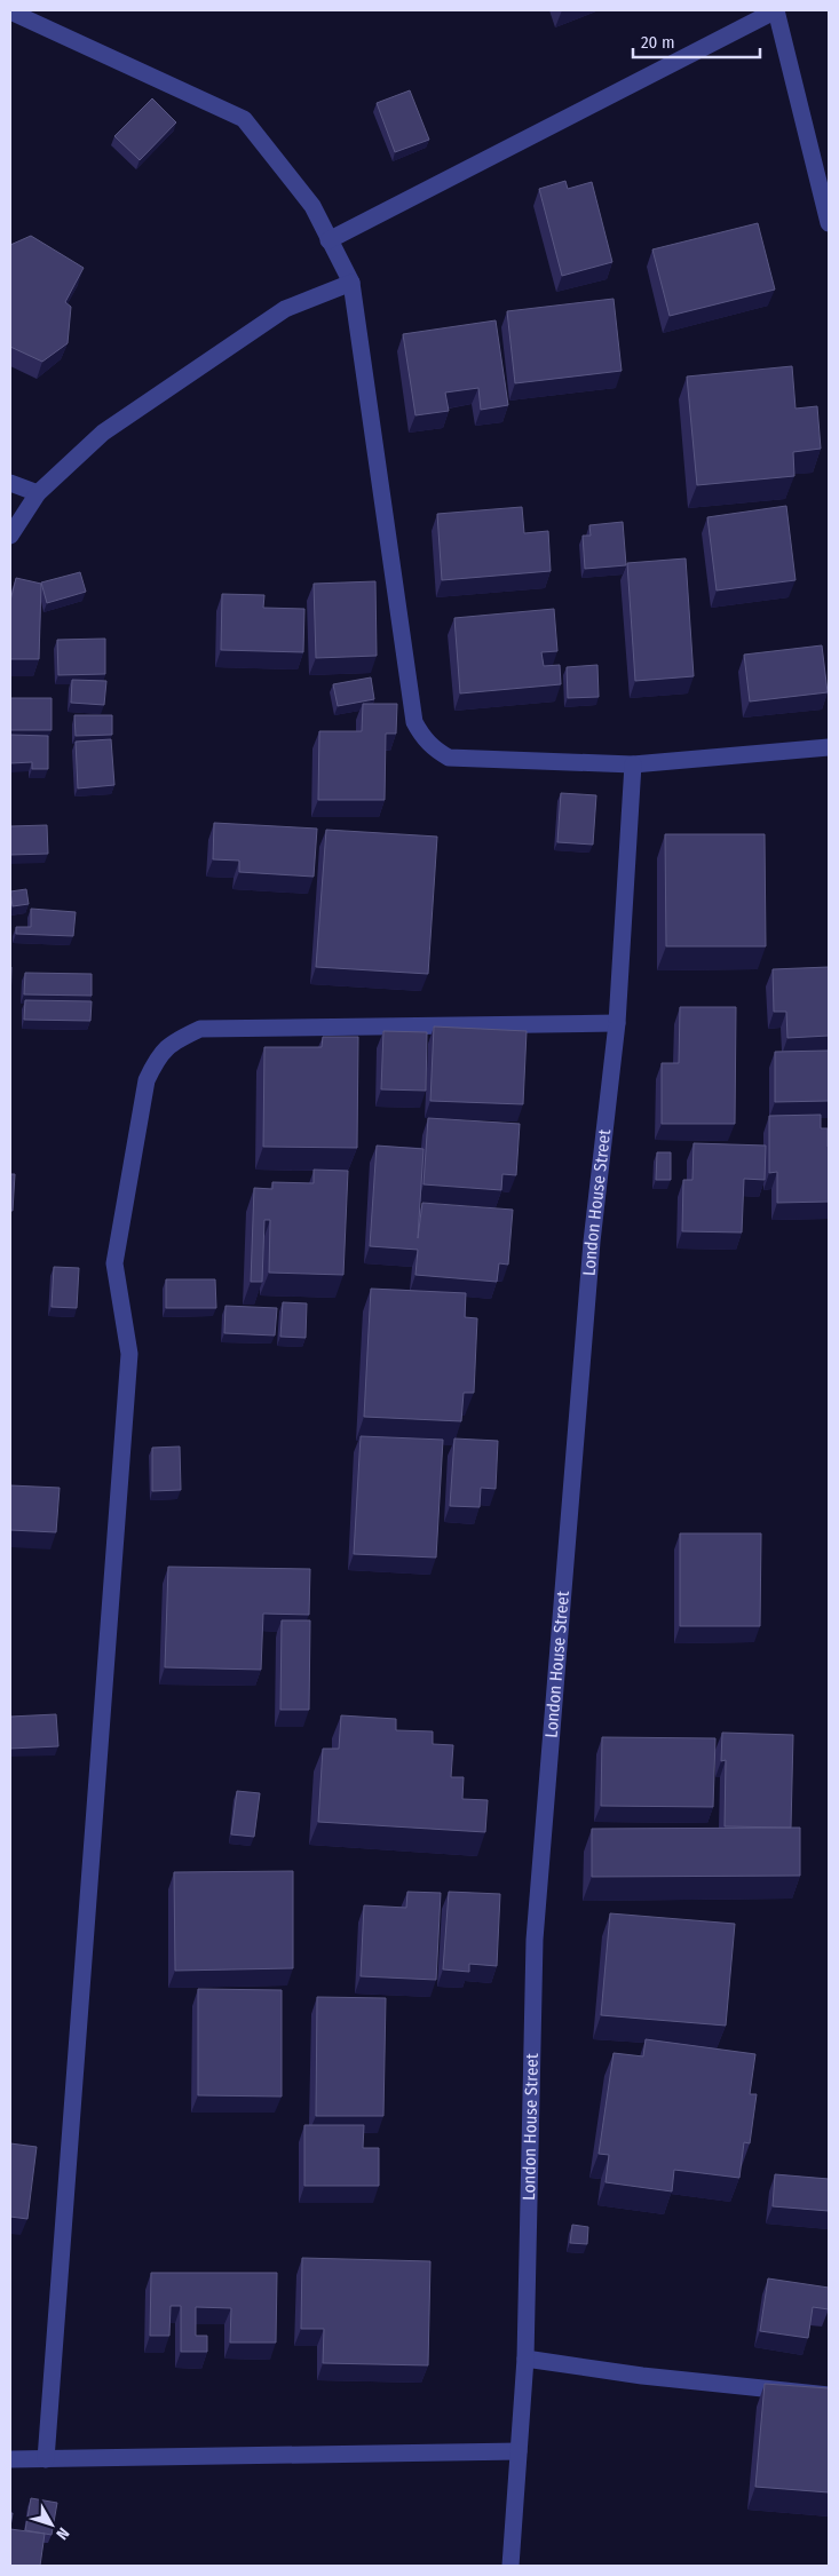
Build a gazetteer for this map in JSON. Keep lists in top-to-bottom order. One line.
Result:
{"streets":{"street":["London House Street"]},"scale_bar":"20 m","north":"bottom right"}
